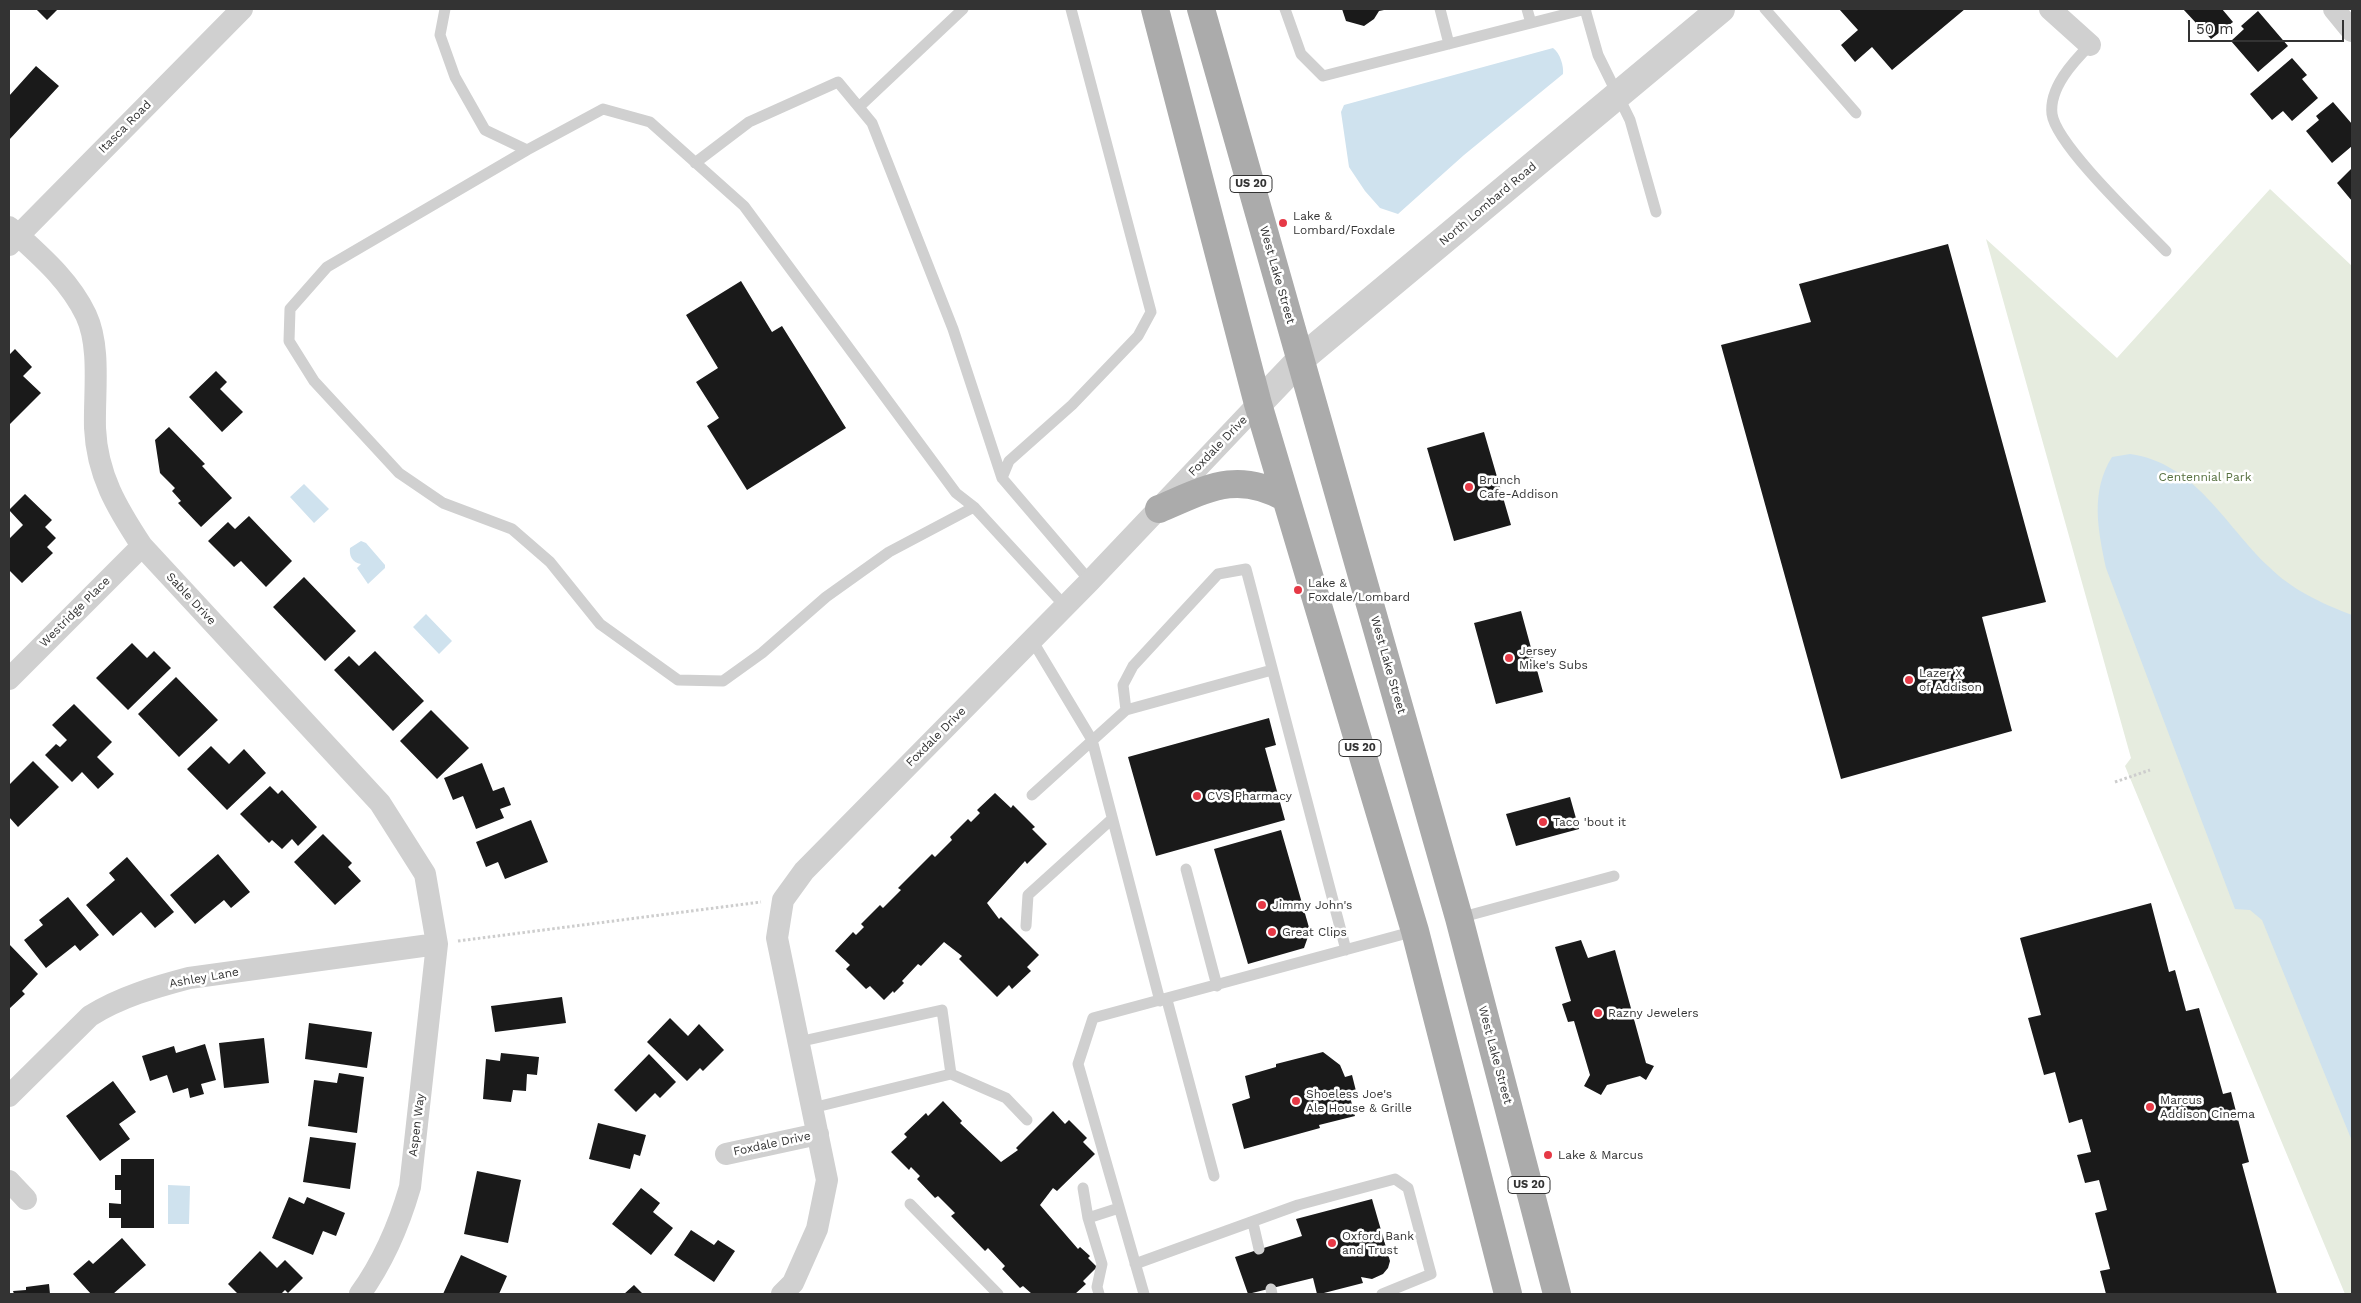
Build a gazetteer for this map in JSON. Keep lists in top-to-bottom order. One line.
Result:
{"streets":{"main road":["US 20","West Lake Street"],"street":["Itasca Road","North Lombard Road","Foxdale Drive","Sable Drive","Westridge Place","Ashley Lane","Aspen Way"]},"crossings":[["Itasca Road","Sable Drive"],["US 20","North Lombard Road"],["US 20","Foxdale Drive"],["North Lombard Road","West Lake Street"],["North Lombard Road","Foxdale Drive"],["Sable Drive","Westridge Place"],["Sable Drive","Ashley Lane"],["Sable Drive","Aspen Way"],["Ashley Lane","Aspen Way"]],"parks":["Centennial Park"],"places":["Lake & Lombard/Foxdale","Brunch Cafe-Addison","Lake & Foxdale/Lombard","Jersey Mike's Subs","Lazer X of Addison","CVS Pharmacy","Taco 'bout it","Jimmy John's","Great Clips","Razny Jewelers","Shoeless Joe's Ale House & Grille","Marcus Addison Cinema","Lake & Marcus","Oxford Bank and Trust"],"scale_bar":"50 m"}
